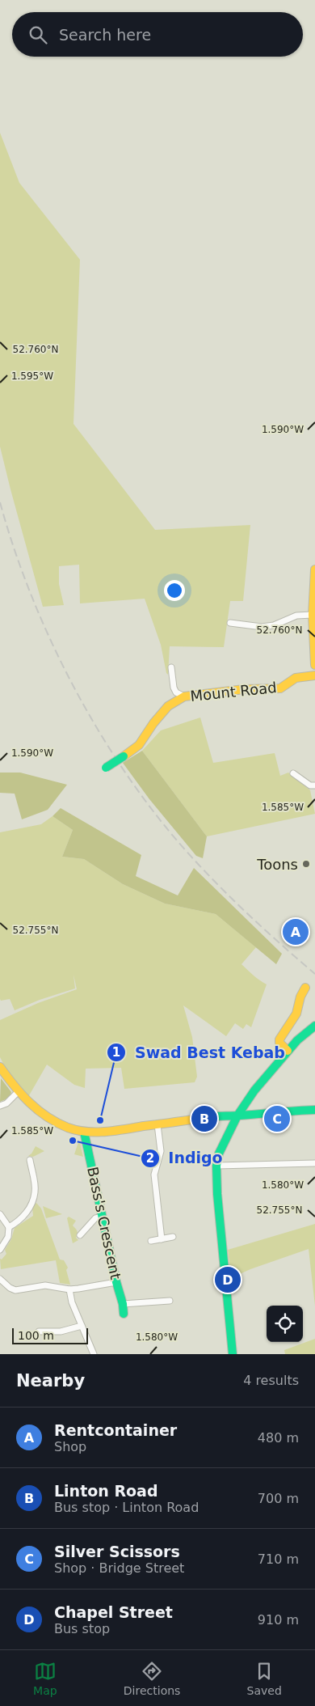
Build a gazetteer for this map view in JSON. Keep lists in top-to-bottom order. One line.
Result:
{"streets":{"main road":["Mount Road","Bass's Crescent"]},"places":["Toons","Swad Best Kebab","Indigo"],"scale_bar":"100 m","page":{"search":"Search here","pins":["A","B","C","D"],"scale":"100 m","heading":["Nearby","4 results"],"list":[{"mark":"A","name":"Rentcontainer","note":"Shop","value":"480 m"},{"mark":"B","name":"Linton Road","note":"Bus stop · Linton Road","value":"700 m"},{"mark":"C","name":"Silver Scissors","note":"Shop · Bridge Street","value":"710 m"},{"mark":"D","name":"Chapel Street","note":"Bus stop","value":"910 m"}],"nav":["Map","Directions","Saved"]},"coordinates":["52.760°N","1.595°W","1.590°W","1.585°W","52.755°N","1.580°W"]}
